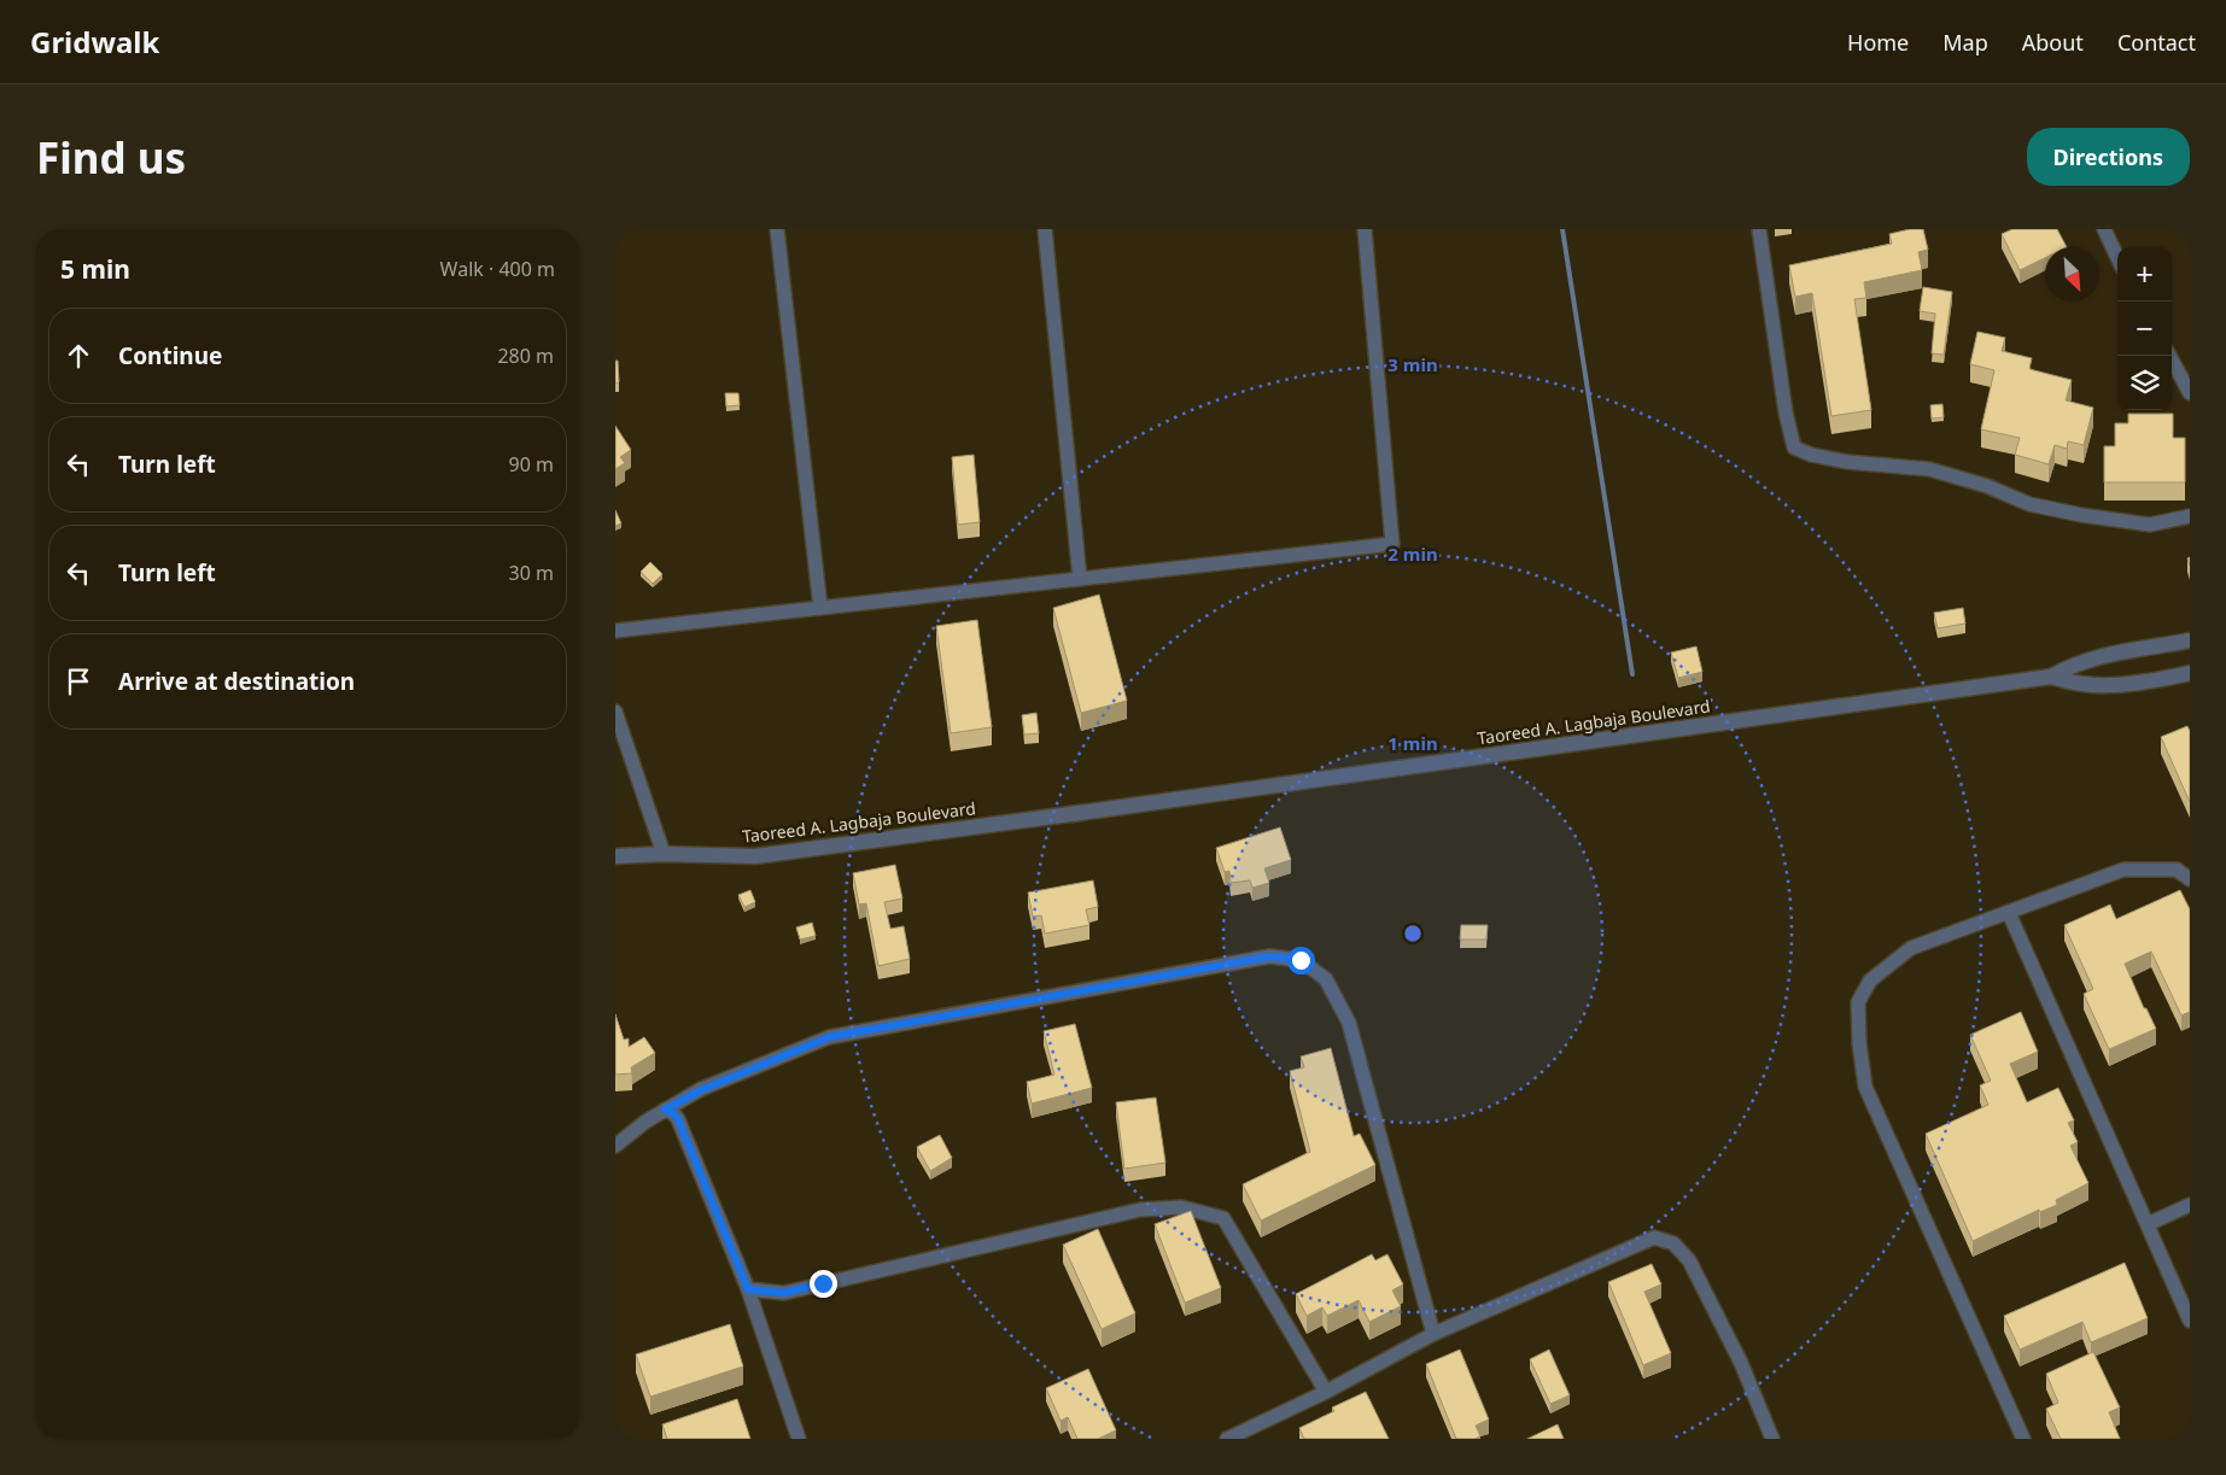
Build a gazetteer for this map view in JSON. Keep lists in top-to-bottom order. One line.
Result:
{"streets":{"street":["Taoreed A. Lagbaja Boulevard"]},"north":"bottom right","page":{"header":"Gridwalk","nav":["Home","Map","About","Contact"],"buttons":"Directions","title":"Find us","heading":["5 min","Walk · 400 m"],"map_buttons":["+","−"],"list":[["Continue","280 m"],["Turn left","90 m"],["Turn left","30 m"],"Arrive at destination"]},"rings":["3 min","2 min","1 min"]}
